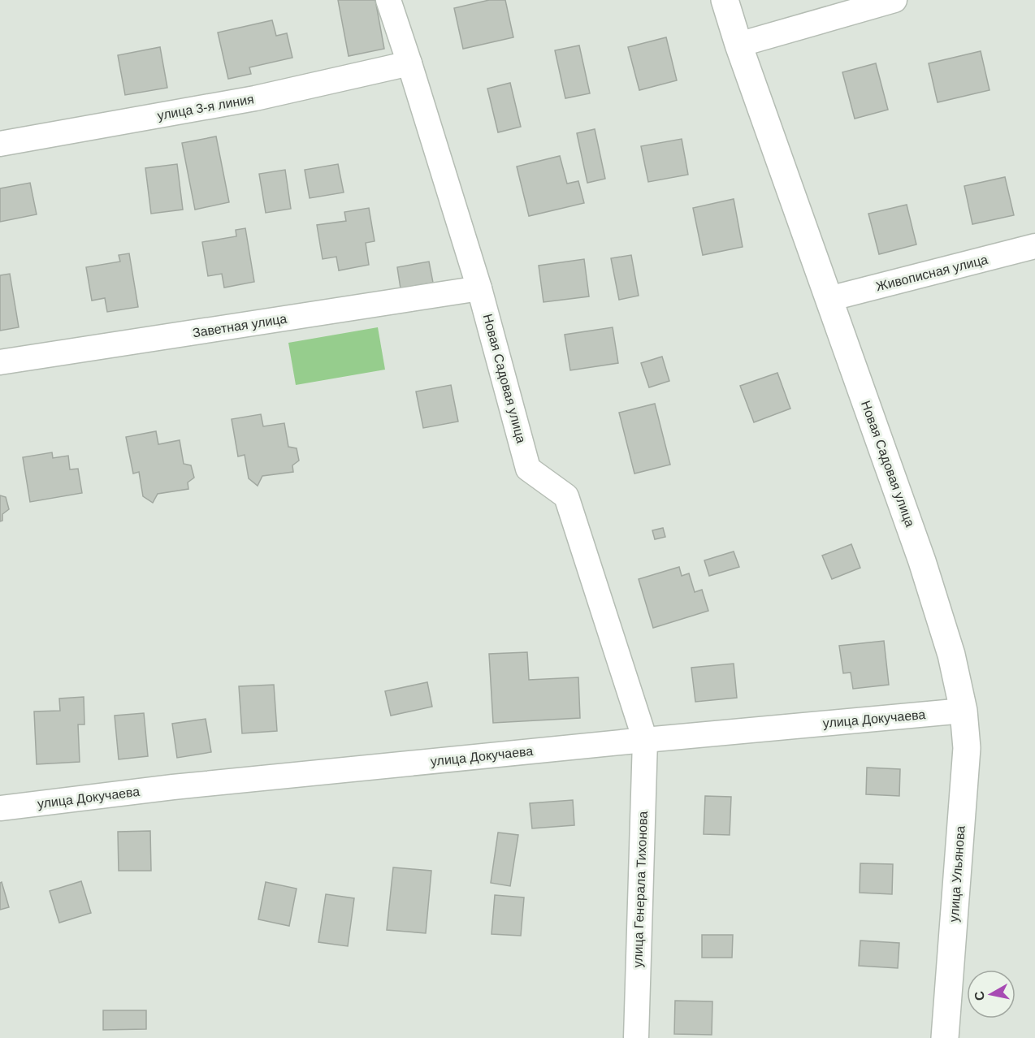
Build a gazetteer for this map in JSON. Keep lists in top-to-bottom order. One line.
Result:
{"streets":{"street":["улица 3-я линия","Живописная улица","Заветная улица","Новая Садовая улица","улица Докучаева","улица Ульянова","улица Генерала Тихонова"]},"crossings":[["улица 3-я линия","Новая Садовая улица"],["Живописная улица","Новая Садовая улица"],["Заветная улица","Новая Садовая улица"],["Новая Садовая улица","улица Докучаева"],["Новая Садовая улица","улица Ульянова"],["Новая Садовая улица","улица Генерала Тихонова"],["улица Докучаева","улица Ульянова"],["улица Докучаева","улица Генерала Тихонова"]],"north":"left"}
